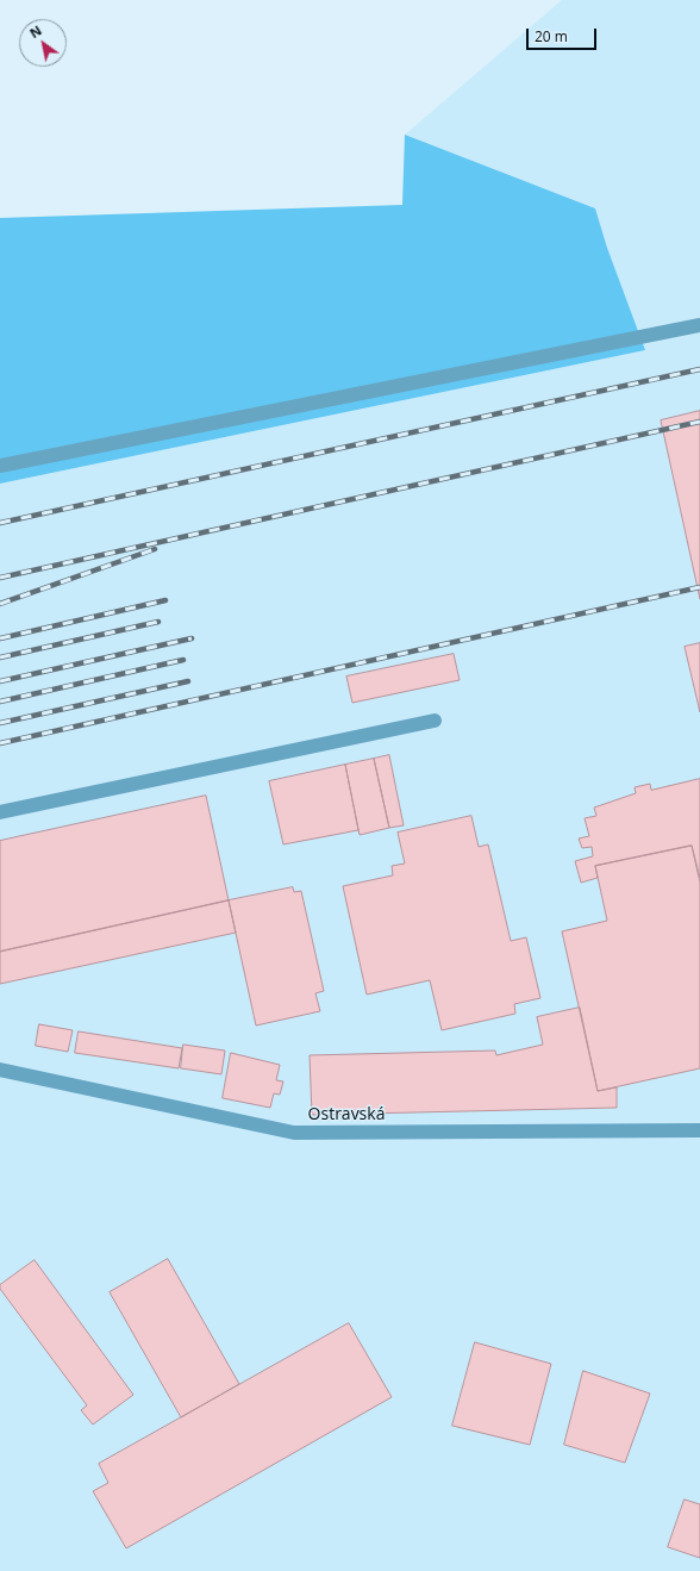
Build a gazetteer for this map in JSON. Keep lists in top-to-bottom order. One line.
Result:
{"streets":{"street":["Ostravská"]},"scale_bar":"20 m","north":"top left"}
